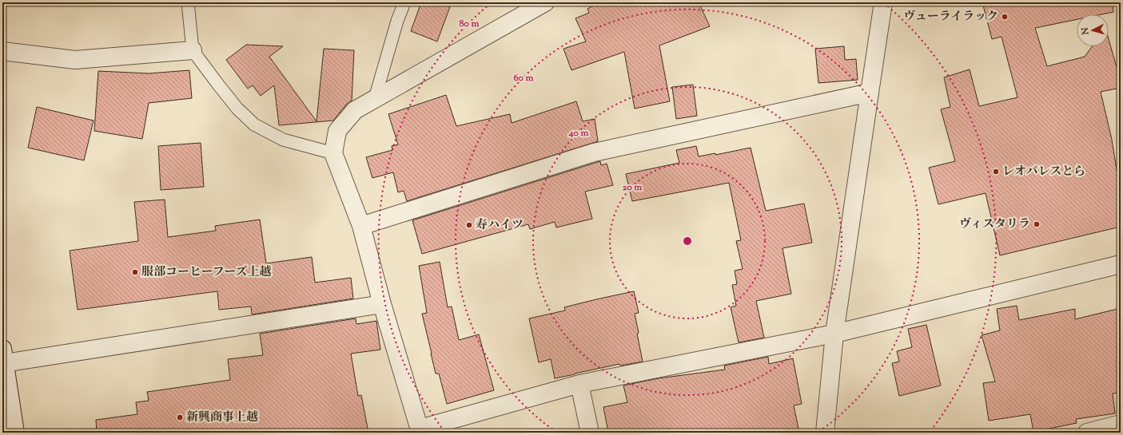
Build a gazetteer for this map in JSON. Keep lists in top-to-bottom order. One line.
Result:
{"places":["ヴューライラック","レオパレスとら","ヴィスタリラ","寿ハイツ","服部コーヒーフーズ上越","新興商事上越"],"north":"left","rings":["80 m","60 m","40 m","20 m"]}
